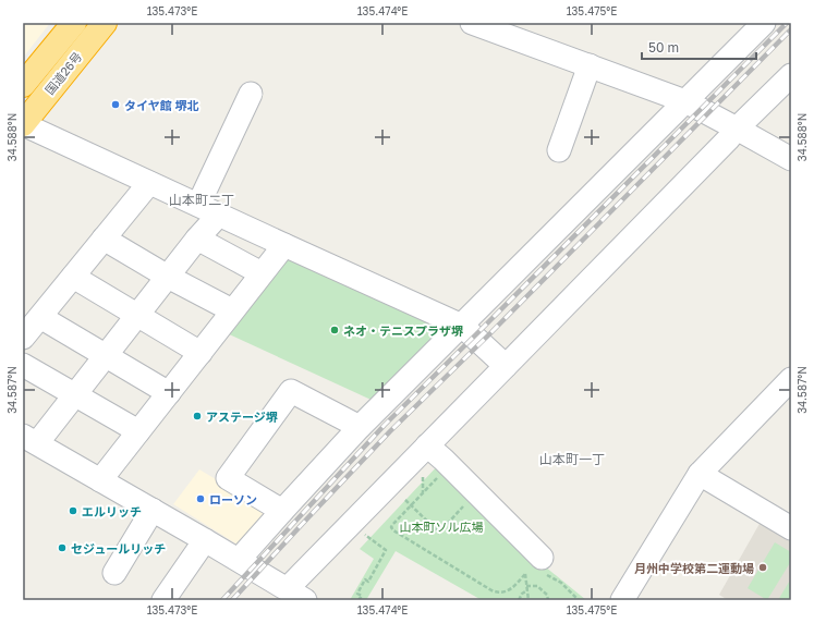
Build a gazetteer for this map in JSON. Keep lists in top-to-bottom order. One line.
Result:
{"streets":{"highway":["国道26号"]},"districts":["山本町二丁","山本町一丁"],"parks":["山本町ソル広場"],"places":["タイヤ館 堺北","ネオ・テニスプラザ堺","アステージ堺","ローソン","エルリッチ","セジュールリッチ","月州中学校第二運動場"],"scale_bar":"50 m","coordinates":["135.473°E","135.474°E","135.475°E","34.588°N","34.587°N"]}
